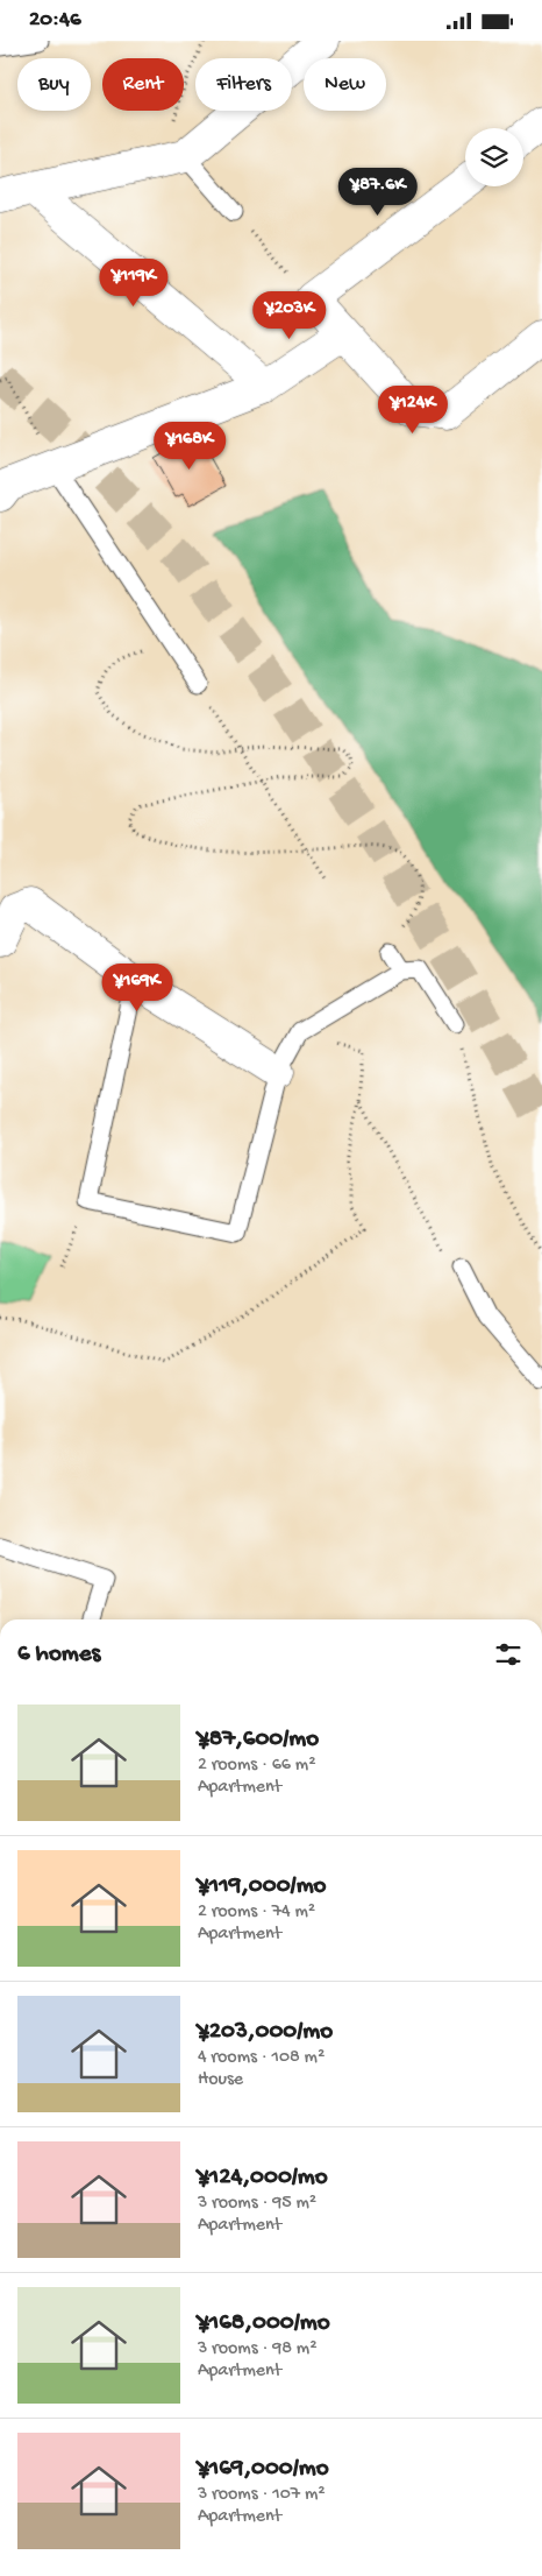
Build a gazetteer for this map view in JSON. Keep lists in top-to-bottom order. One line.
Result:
{"page":{"status":"20:46","chip":["Buy","Rent","Filters","New"],"price":["¥87.6K","¥119K","¥203K","¥124K","¥168K","¥169K"],"heading":"6 homes","list":[{"name":"¥87,600/mo","note":"2 rooms · 66 m² · Apartment"},{"name":"¥119,000/mo","note":"2 rooms · 74 m² · Apartment"},{"name":"¥203,000/mo","note":"4 rooms · 108 m² · House"},{"name":"¥124,000/mo","note":"3 rooms · 95 m² · Apartment"},{"name":"¥168,000/mo","note":"3 rooms · 98 m² · Apartment"},{"name":"¥169,000/mo","note":"3 rooms · 107 m² · Apartment"}]}}
